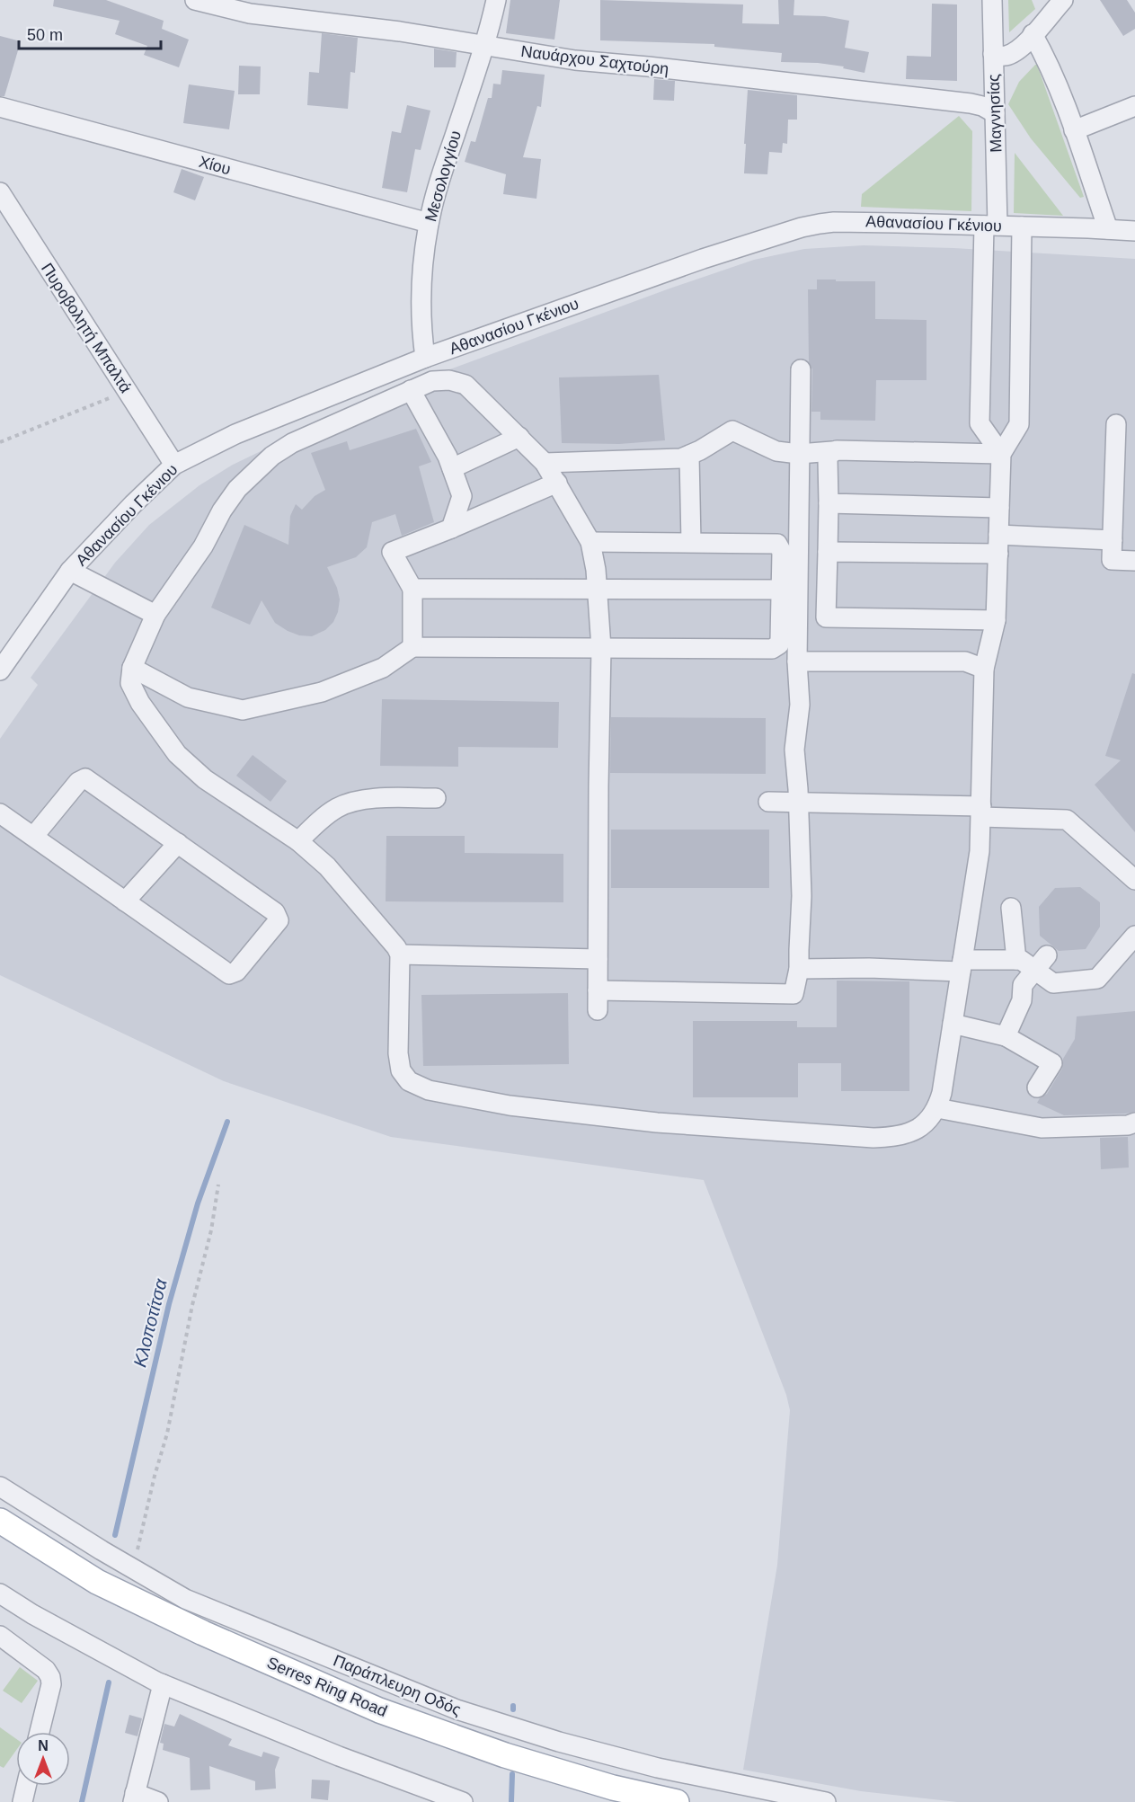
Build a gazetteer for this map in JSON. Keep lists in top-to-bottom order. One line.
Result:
{"streets":{"main road":["Serres Ring Road"],"street":["Ναυάρχου Σαχτούρη","Μαγνησίας","Χίου","Μεσολογγίου","Αθανασίου Γκένιου","Πυροβολητή Μπαλτά","Παράπλευρη Οδός"]},"crossings":[["Ναυάρχου Σαχτούρη","Μαγνησίας"],["Ναυάρχου Σαχτούρη","Μεσολογγίου"],["Μαγνησίας","Αθανασίου Γκένιου"],["Χίου","Μεσολογγίου"],["Μεσολογγίου","Αθανασίου Γκένιου"],["Αθανασίου Γκένιου","Πυροβολητή Μπαλτά"]],"water":["Κλοποτίτσα"],"scale_bar":"50 m","north":"top"}
